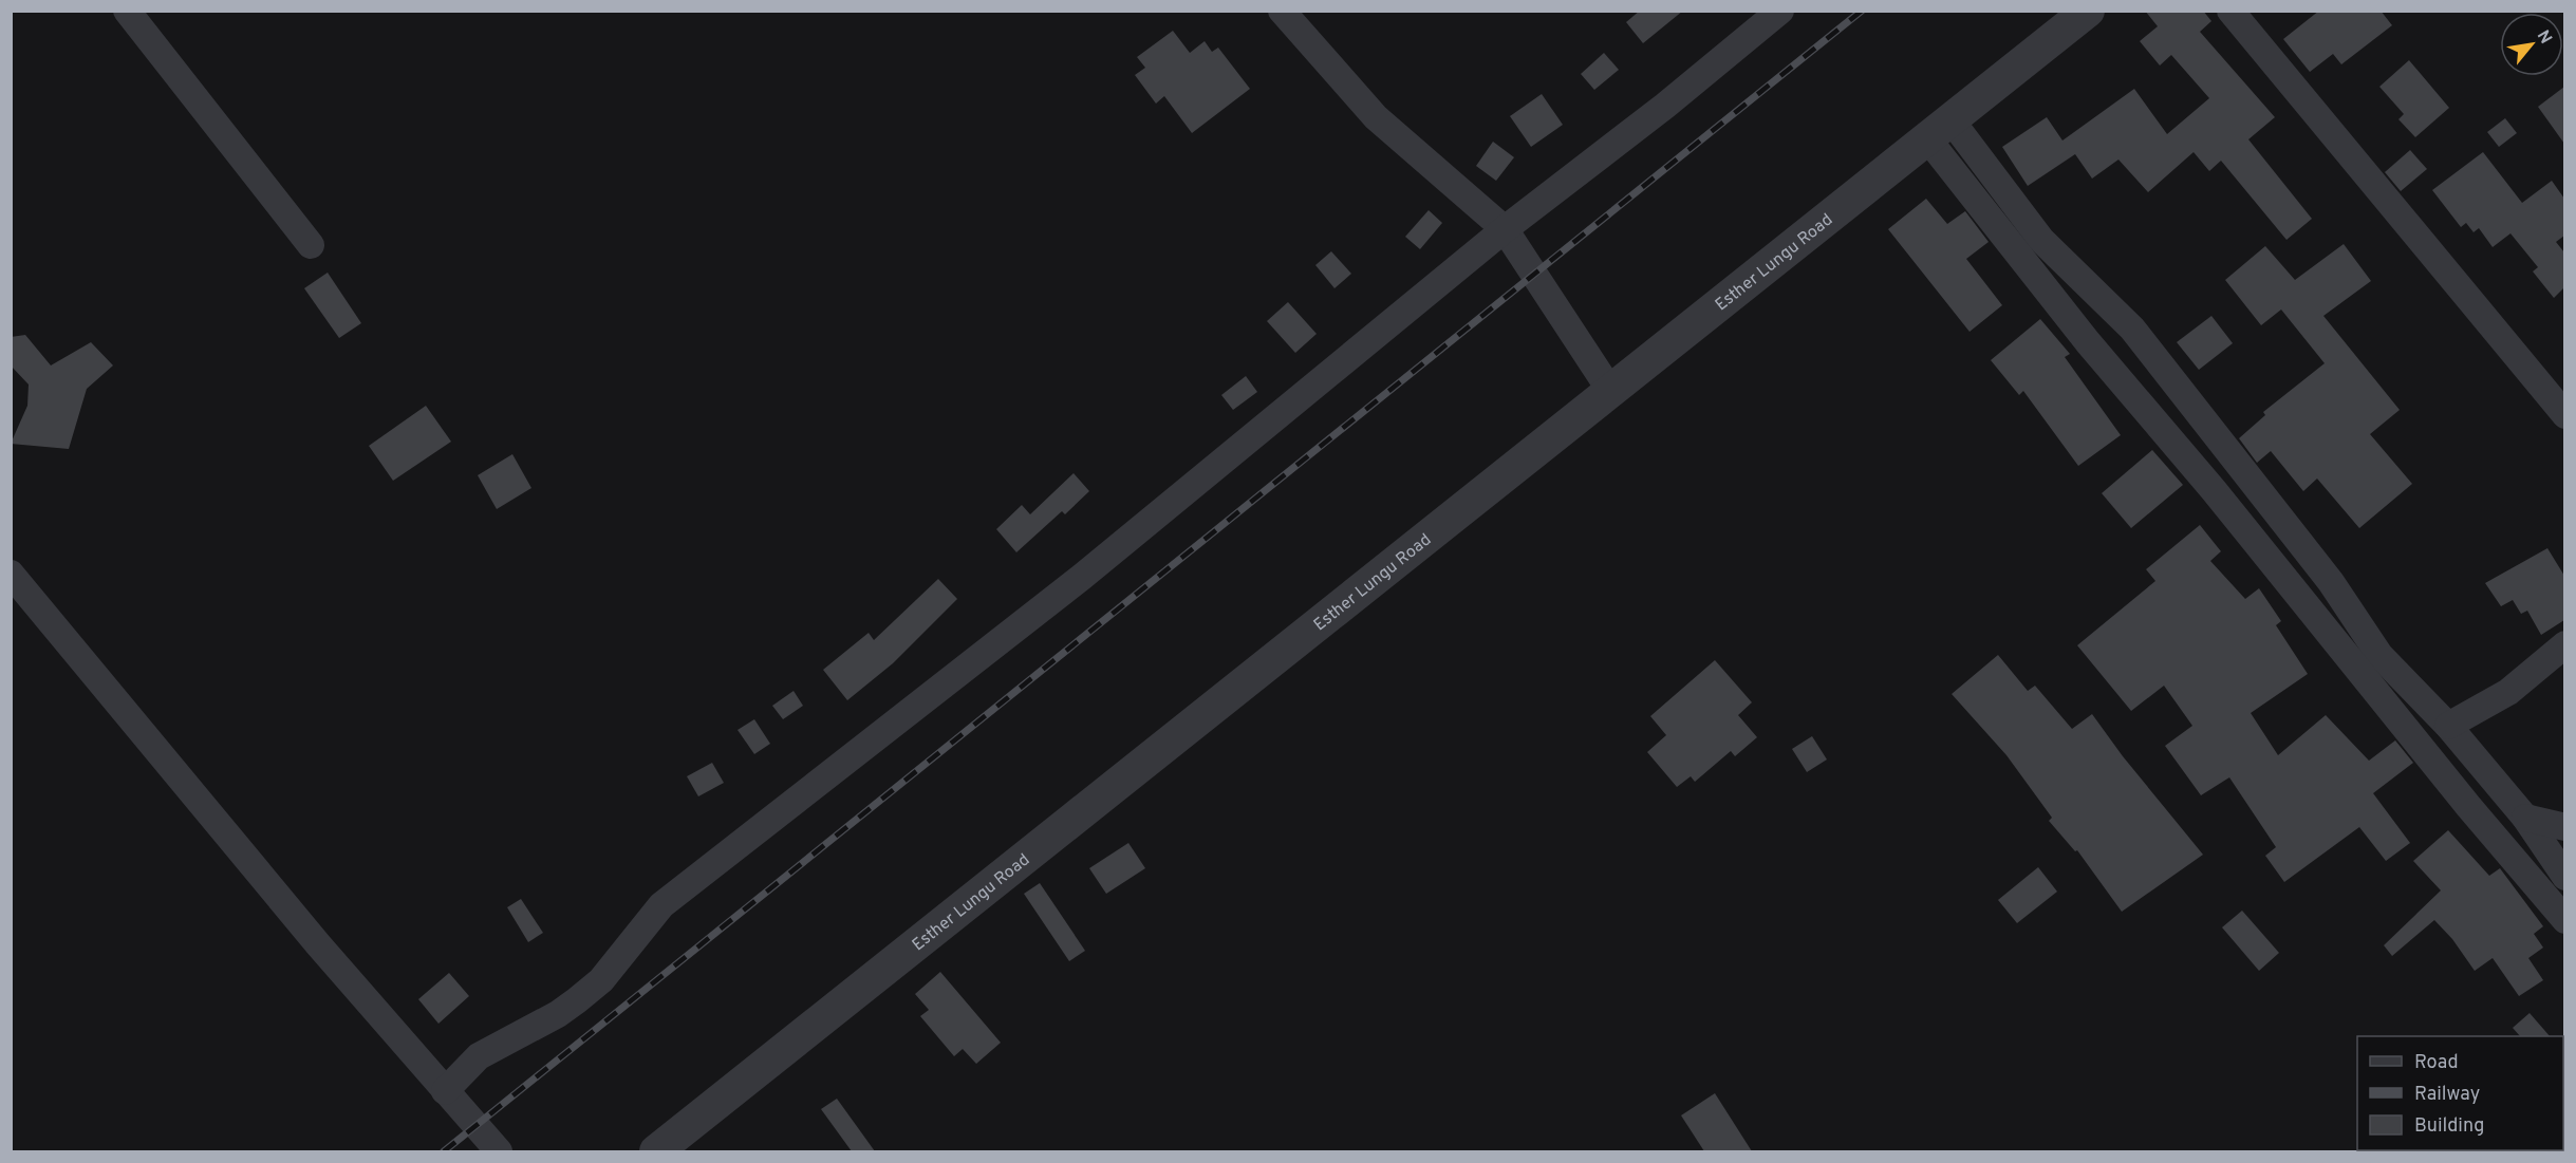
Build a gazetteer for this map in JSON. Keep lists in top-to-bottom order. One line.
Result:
{"streets":{"street":["Esther Lungu Road"]},"legend":["Road","Railway","Building"],"north":"top right"}
